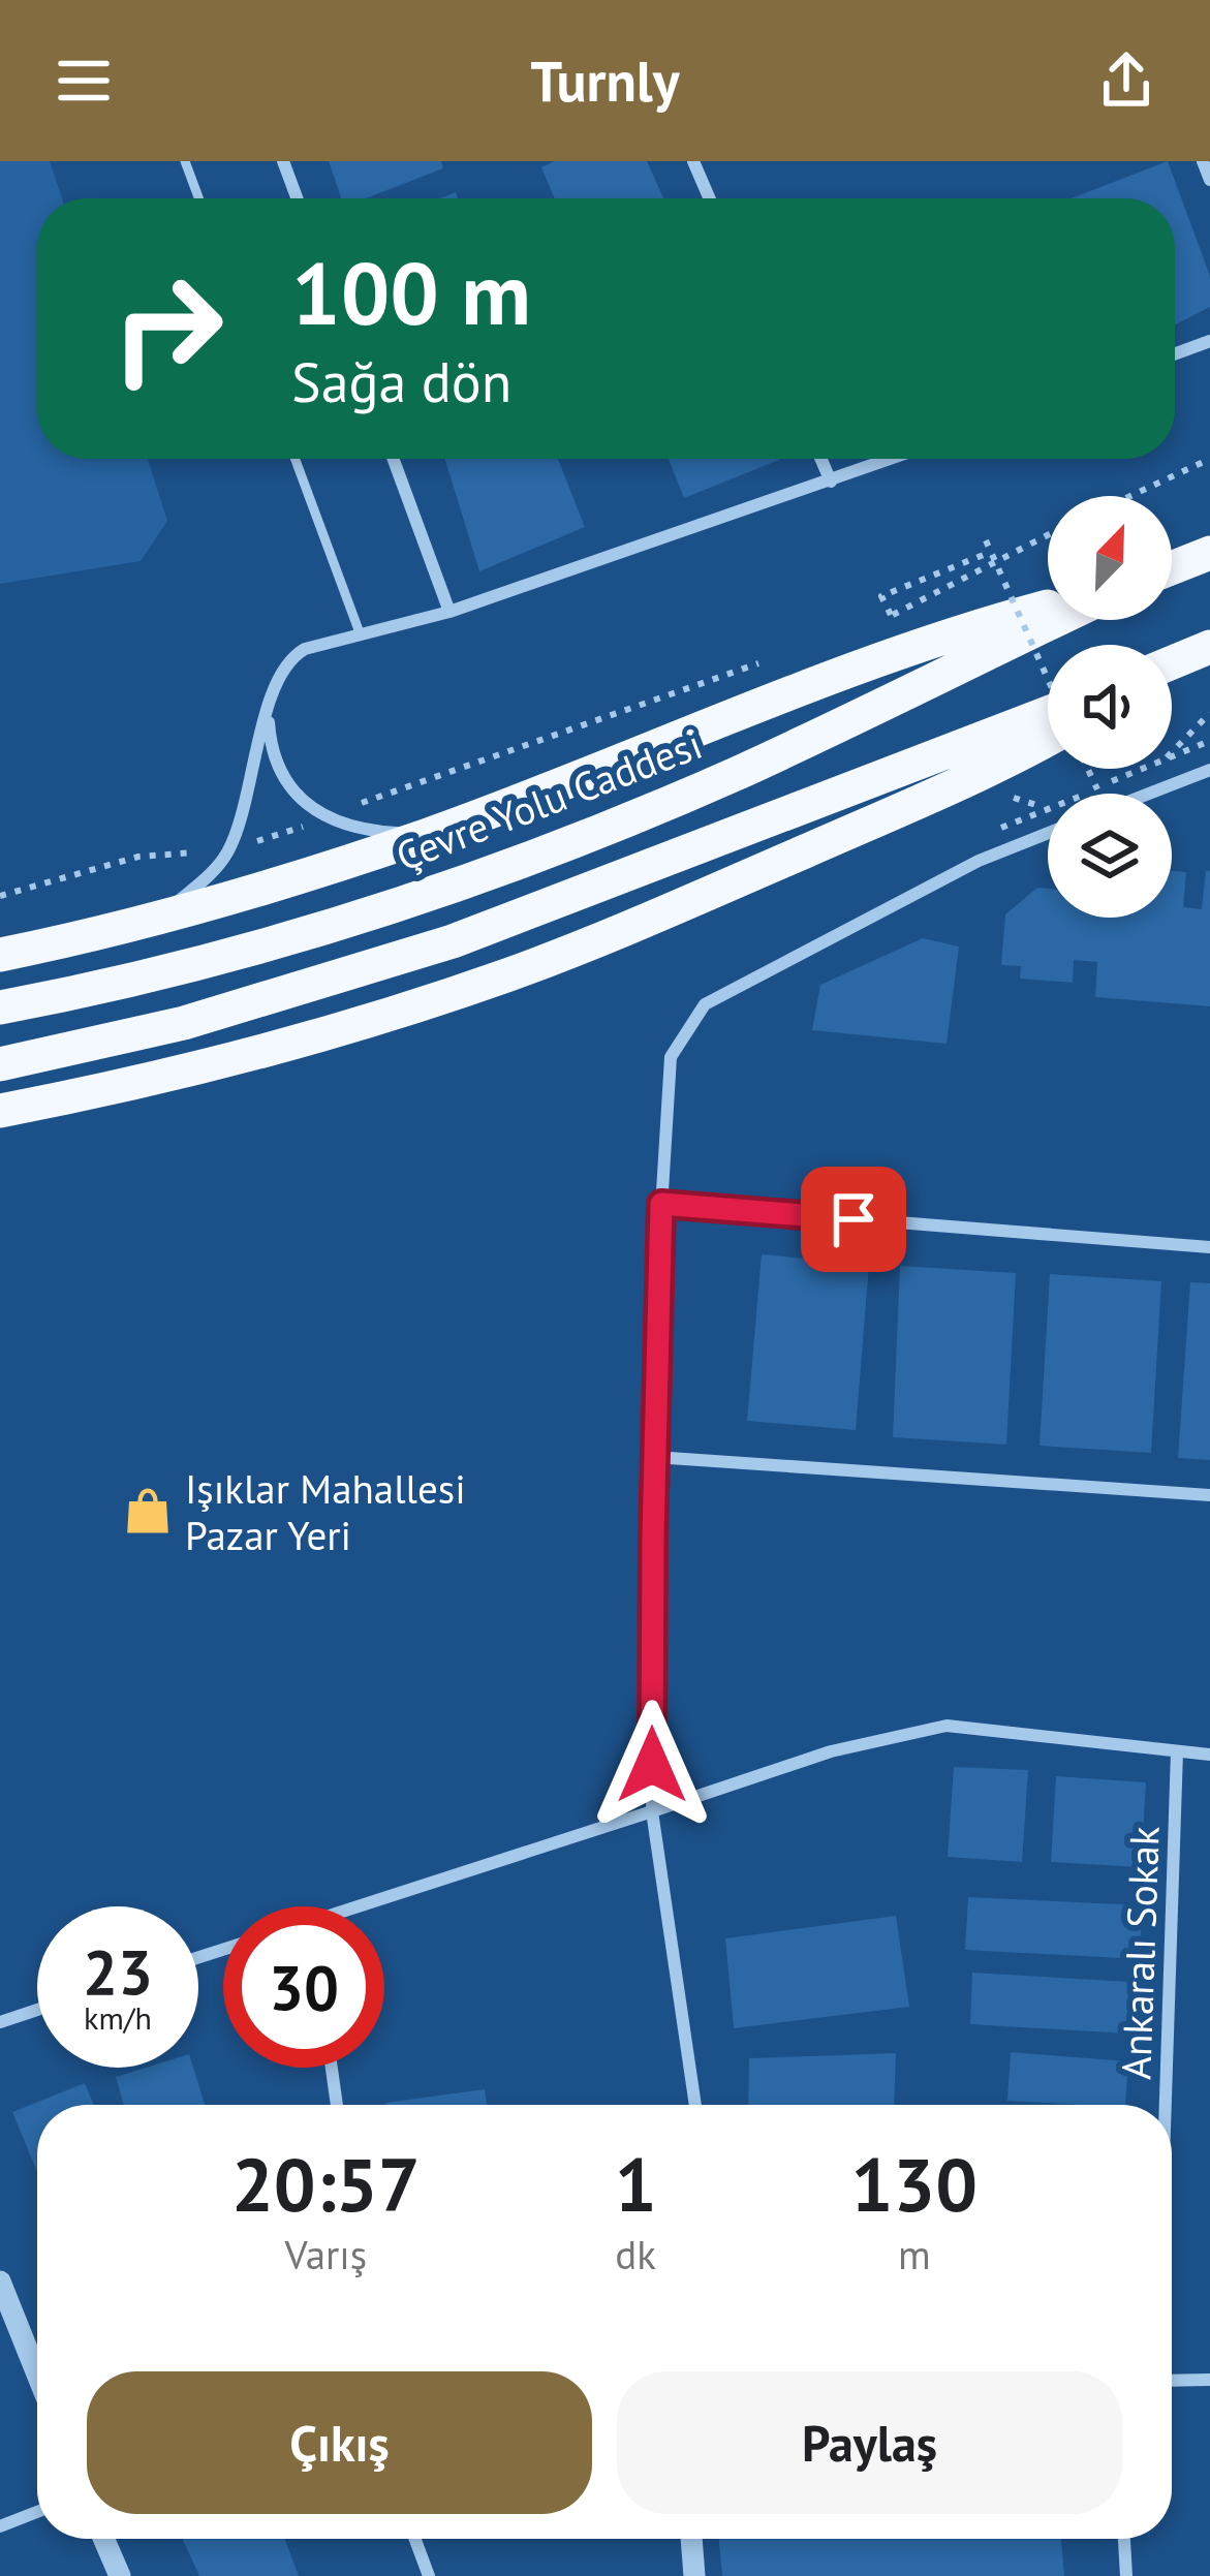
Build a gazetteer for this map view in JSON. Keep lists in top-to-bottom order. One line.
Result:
{"streets":{"highway":["Çevre Yolu Caddesi"],"street":["Ankaralı Sokak"]},"places":{"shop":["Işıklar Mahallesi Pazar Yeri"]},"north":"top right","page":{"header":"Turnly","turn":["100 m","Sağa dön"],"speed":"23 km/h","limit":"30","eta":["20:57","Varış","1","dk","130","m"],"buttons":["Çıkış","Paylaş"]}}
